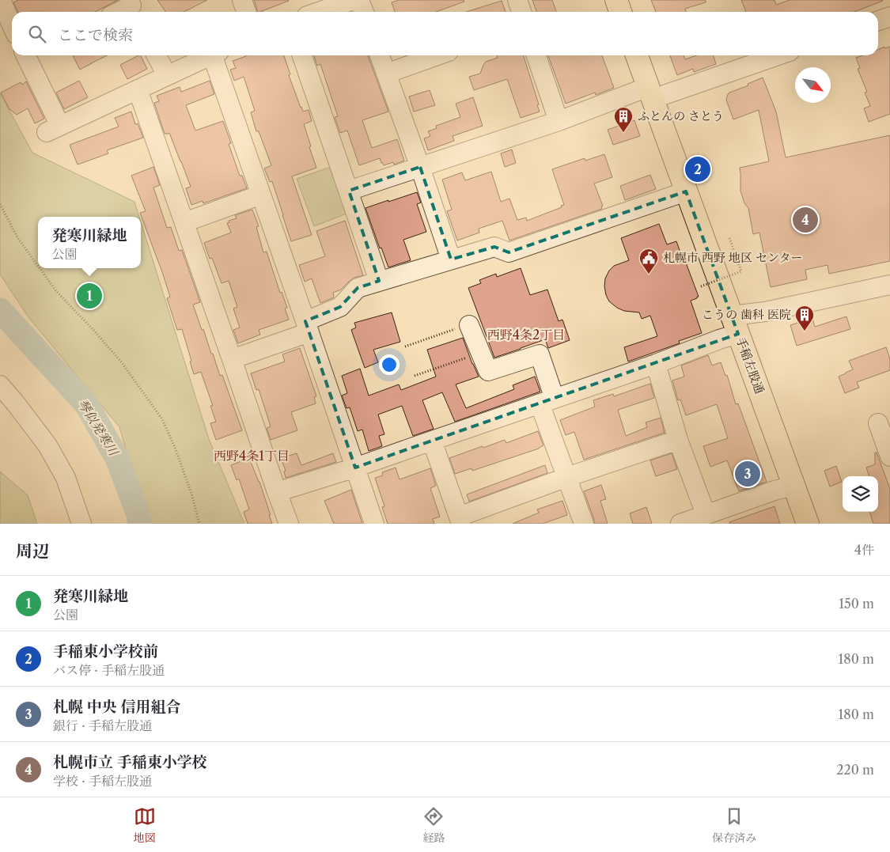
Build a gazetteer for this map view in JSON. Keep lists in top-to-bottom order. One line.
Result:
{"streets":{"main road":["手稲左股通"]},"districts":["西野4条2丁目","西野4条1丁目"],"water":["琴似発寒川"],"places":{"building":["ふとんの さとう","こうの 歯科 医院"],"public building":["札幌市 西野 地区 センター"]},"north":"bottom right","page":{"search":"ここで検索","pins":["2","4","1","3"],"popup":["発寒川緑地","公園"],"heading":["周辺","4件"],"list":[{"mark":"1","name":"発寒川緑地","note":"公園","value":"150 m"},{"mark":"2","name":"手稲東小学校前","note":"バス停 · 手稲左股通","value":"180 m"},{"mark":"3","name":"札幌 中央 信用組合","note":"銀行 · 手稲左股通","value":"180 m"},{"mark":"4","name":"札幌市立 手稲東小学校","note":"学校 · 手稲左股通","value":"220 m"}],"nav":["地図","経路","保存済み"]}}
